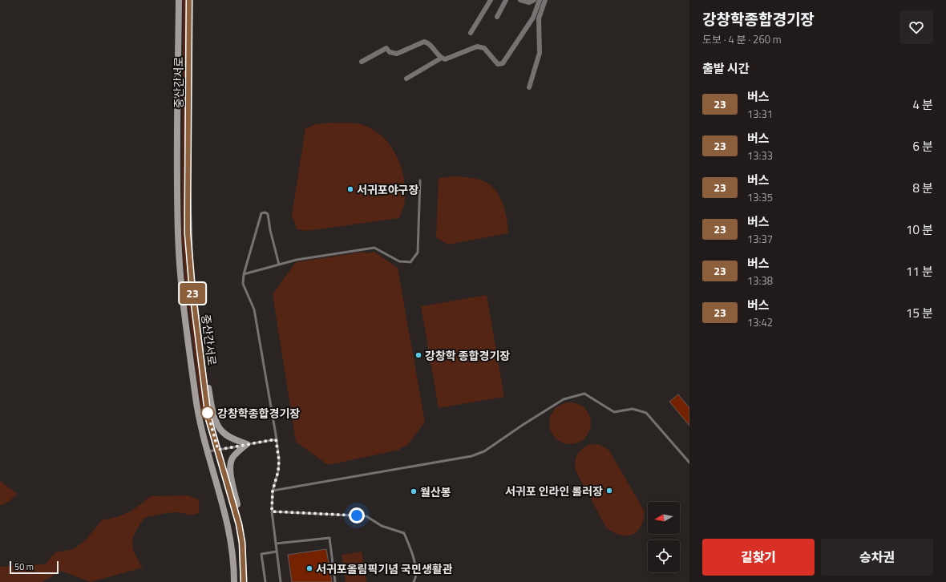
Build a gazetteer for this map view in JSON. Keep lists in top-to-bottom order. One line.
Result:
{"streets":{"main road":["중산간서로"]},"places":["서귀포야구장","강창학 종합경기장","강창학종합경기장","서귀포 인라인 롤러장","월산봉","서귀포올림픽기념 국민생활관"],"lines":["bus line 23"],"scale_bar":"50 m","north":"left","page":{"on_map":"23","heading":[["강창학종합경기장","도보 · 4 분 · 260 m"],"출발 시간"],"list":[{"mark":"23","name":"버스","note":"13:31","value":"4 분"},{"mark":"23","name":"버스","note":"13:33","value":"6 분"},{"mark":"23","name":"버스","note":"13:35","value":"8 분"},{"mark":"23","name":"버스","note":"13:37","value":"10 분"},{"mark":"23","name":"버스","note":"13:38","value":"11 분"},{"mark":"23","name":"버스","note":"13:42","value":"15 분"}],"buttons":["길찾기","승차권"],"scale":"50 m"}}
